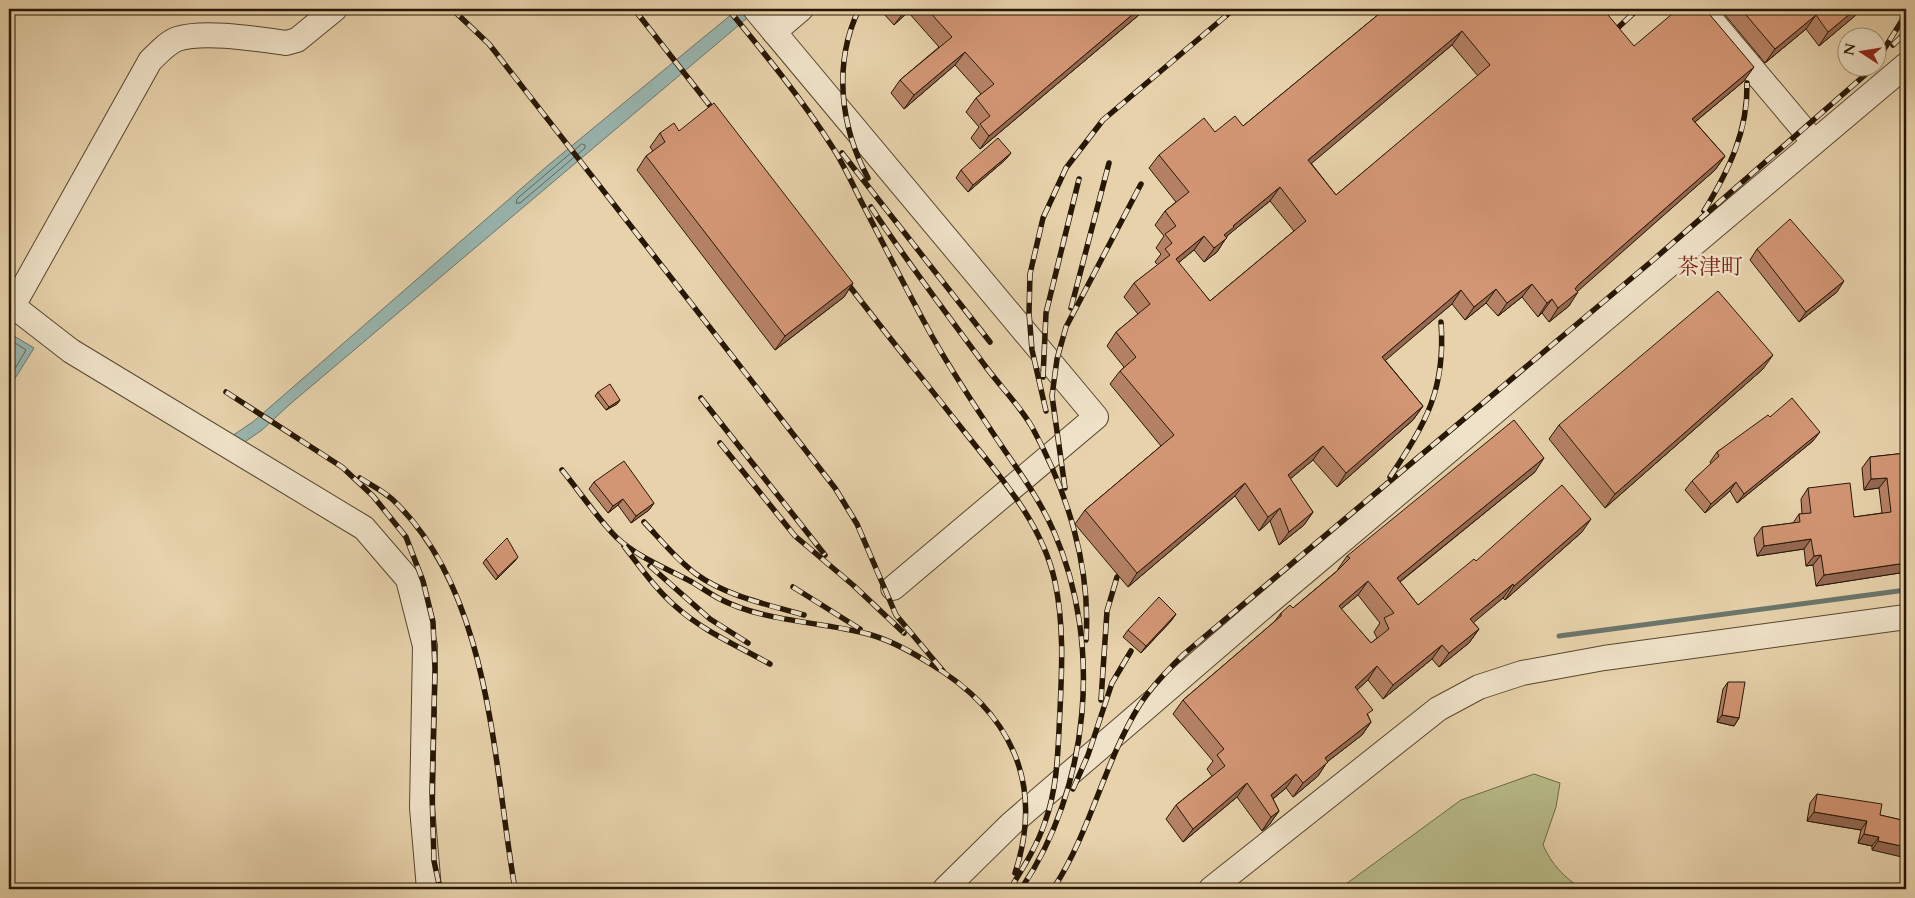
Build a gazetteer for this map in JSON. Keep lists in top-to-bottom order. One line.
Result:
{"districts":["茶津町"],"north":"left"}
